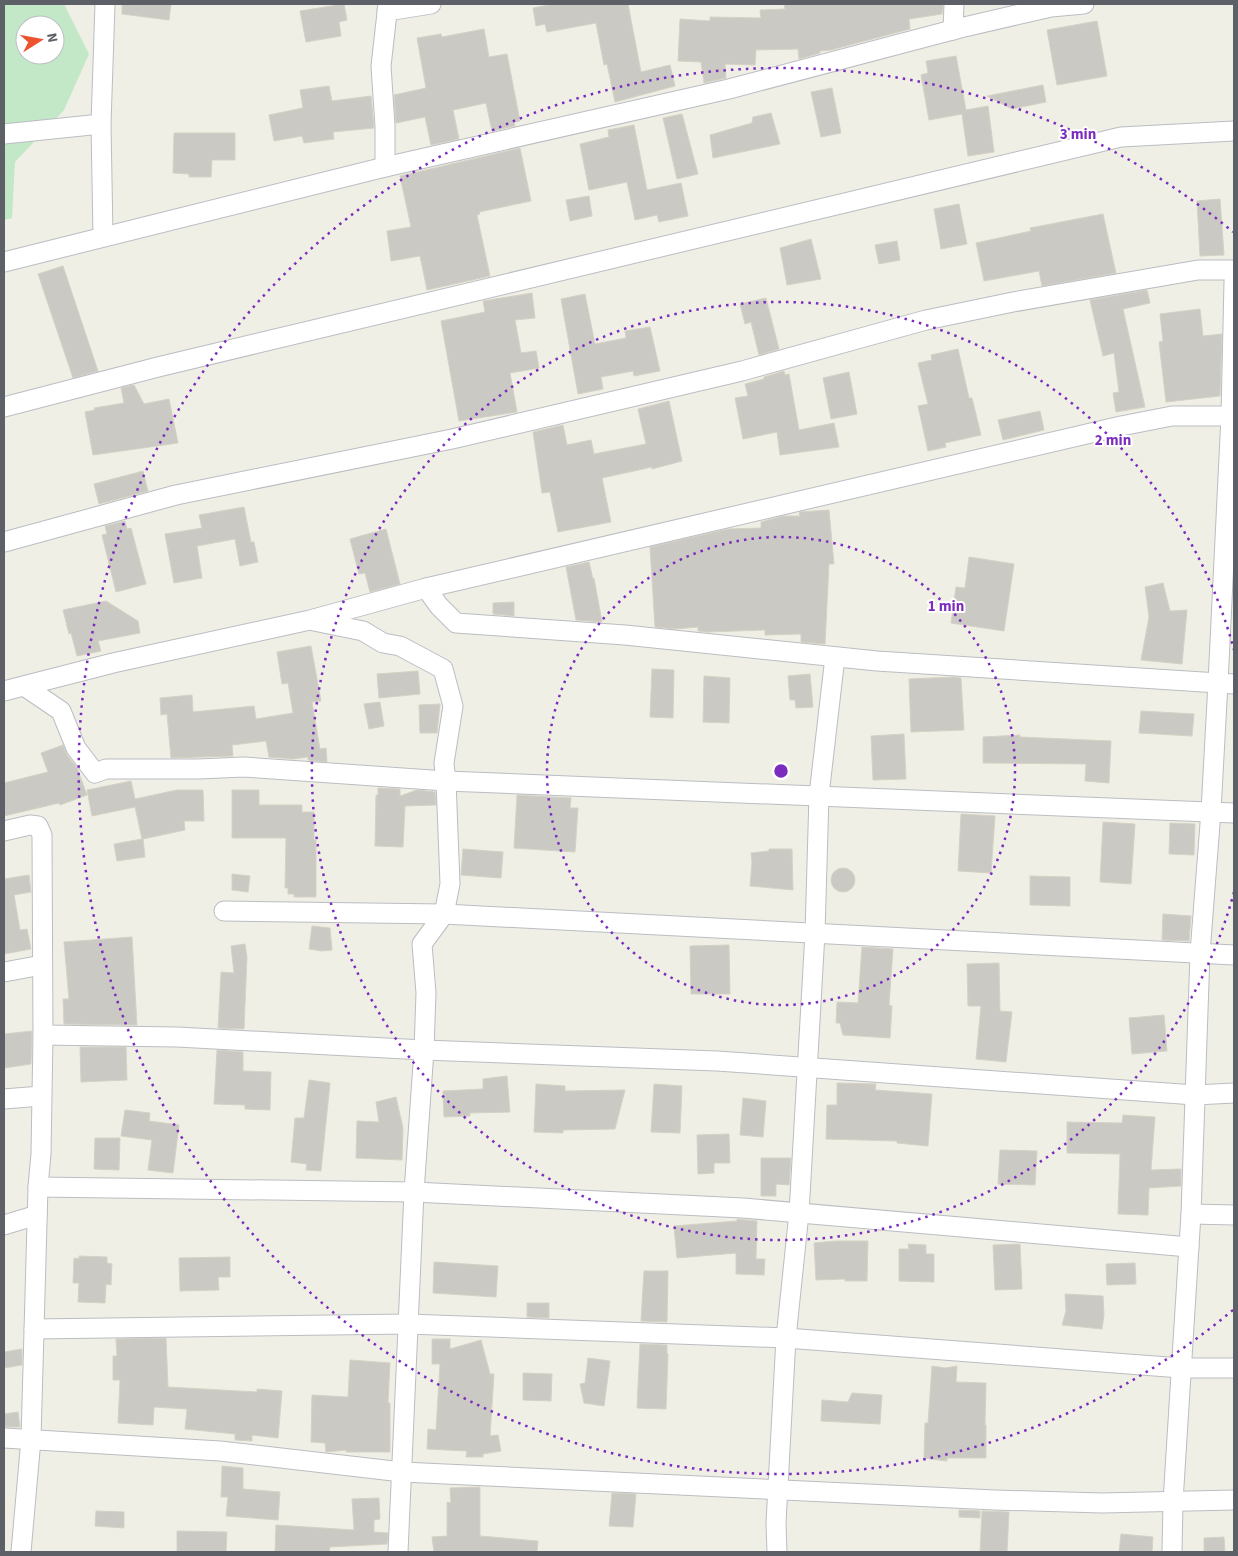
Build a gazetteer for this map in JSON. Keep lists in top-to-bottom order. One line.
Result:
{"north":"right","rings":["3 min","2 min","1 min"]}
